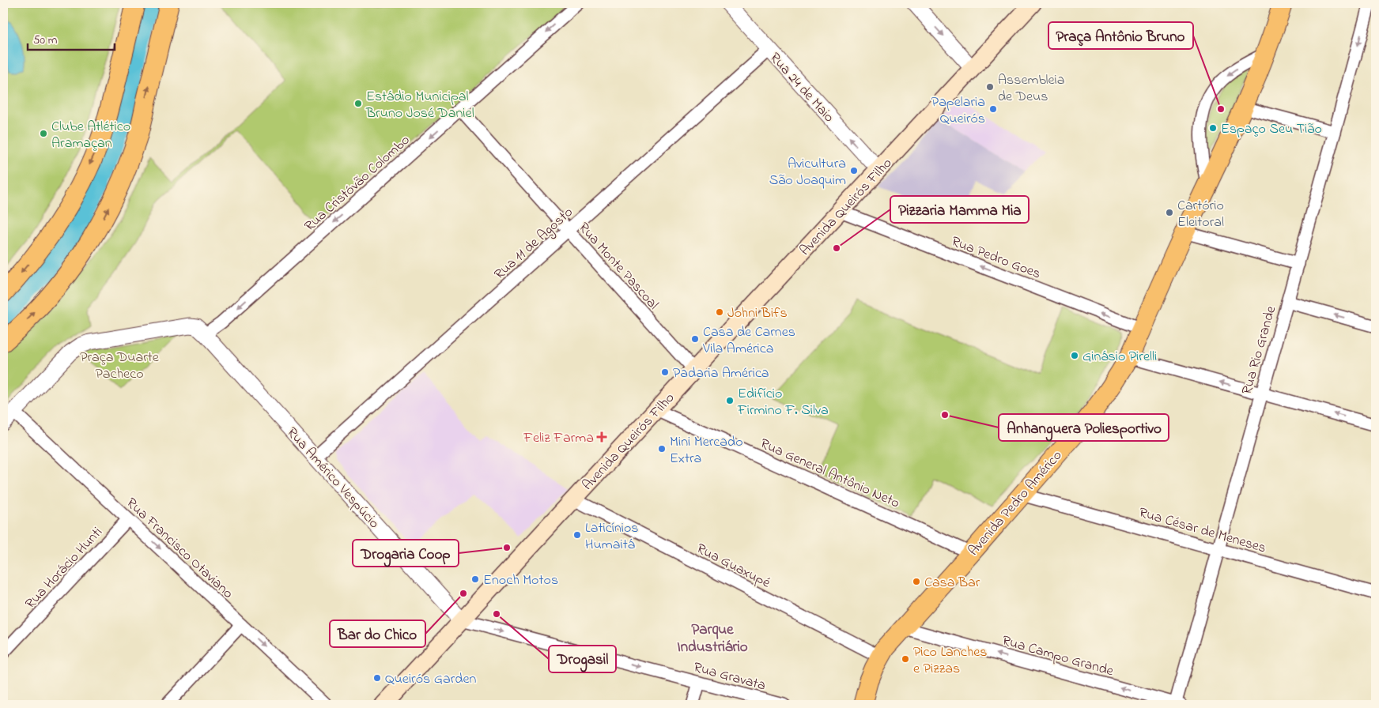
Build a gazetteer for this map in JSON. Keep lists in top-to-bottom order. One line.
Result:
{"streets":{"main road":["Avenida Queirós Filho","Avenida Pedro Américo"],"street":["Rua 24 de Maio","Rua Cristóvão Colombo","Rua 11 de Agosto","Rua Pedro Goes","Rua Monte Pascoal","Rua Rio Grande","Rua General Antônio Neto","Rua Américo Vespúcio","Rua César de Meneses","Rua Francisco Otaviano","Rua Guaxupé","Rua Horácio Hunti","Rua Campo Grande","Rua Gravata"]},"crossings":[["Rua 24 de Maio","Avenida Queirós Filho"],["Rua 24 de Maio","Rua 11 de Agosto"],["Rua Cristóvão Colombo","Rua Monte Pascoal"],["Rua Cristóvão Colombo","Rua Américo Vespúcio"],["Avenida Queirós Filho","Rua Pedro Goes"],["Avenida Queirós Filho","Rua Monte Pascoal"],["Avenida Queirós Filho","Rua General Antônio Neto"],["Avenida Queirós Filho","Rua Américo Vespúcio"],["Avenida Queirós Filho","Rua Guaxupé"],["Avenida Queirós Filho","Rua Gravata"],["Rua 11 de Agosto","Rua Monte Pascoal"],["Rua 11 de Agosto","Rua Américo Vespúcio"],["Rua Pedro Goes","Avenida Pedro Américo"],["Rua Rio Grande","Rua César de Meneses"],["Rua Rio Grande","Rua Campo Grande"],["Rua General Antônio Neto","Avenida Pedro Américo"],["Rua Américo Vespúcio","Rua Gravata"],["Avenida Pedro Américo","Rua César de Meneses"],["Avenida Pedro Américo","Rua Guaxupé"],["Avenida Pedro Américo","Rua Campo Grande"],["Rua Francisco Otaviano","Rua Horácio Hunti"]],"one_way":["Rua 24 de Maio","Rua Cristóvão Colombo","Rua Pedro Goes","Rua Francisco Otaviano","Rua Campo Grande","Rua Gravata"],"districts":["Parque Industriário"],"parks":["Praça Duarte Pacheco"],"places":{"other":["Assembleia de Deus","Estádio Municipal Bruno José Daniel","Papelaria Queirós","Praça Antônio Bruno","Espaço Seu Tião","Clube Atlético Aramaçan","Avicultura São Joaquim","Cartório Eleitoral","Pizzaria Mamma Mia","Johni Bifs","Casa de Carnes Vila América","Ginásio Pirelli","Padaria América","Edifício Firmino F. Silva","Anhanguera Poliesportivo","Mini Mercado Extra","Laticínios Humaitá","Drogaria Coop","Enoch Motos","Casa Bar","Bar do Chico","Drogasil","Pico Lanches e Pizzas","Queirós Garden"],"health":["Feliz Farma"]},"scale_bar":"50 m"}
